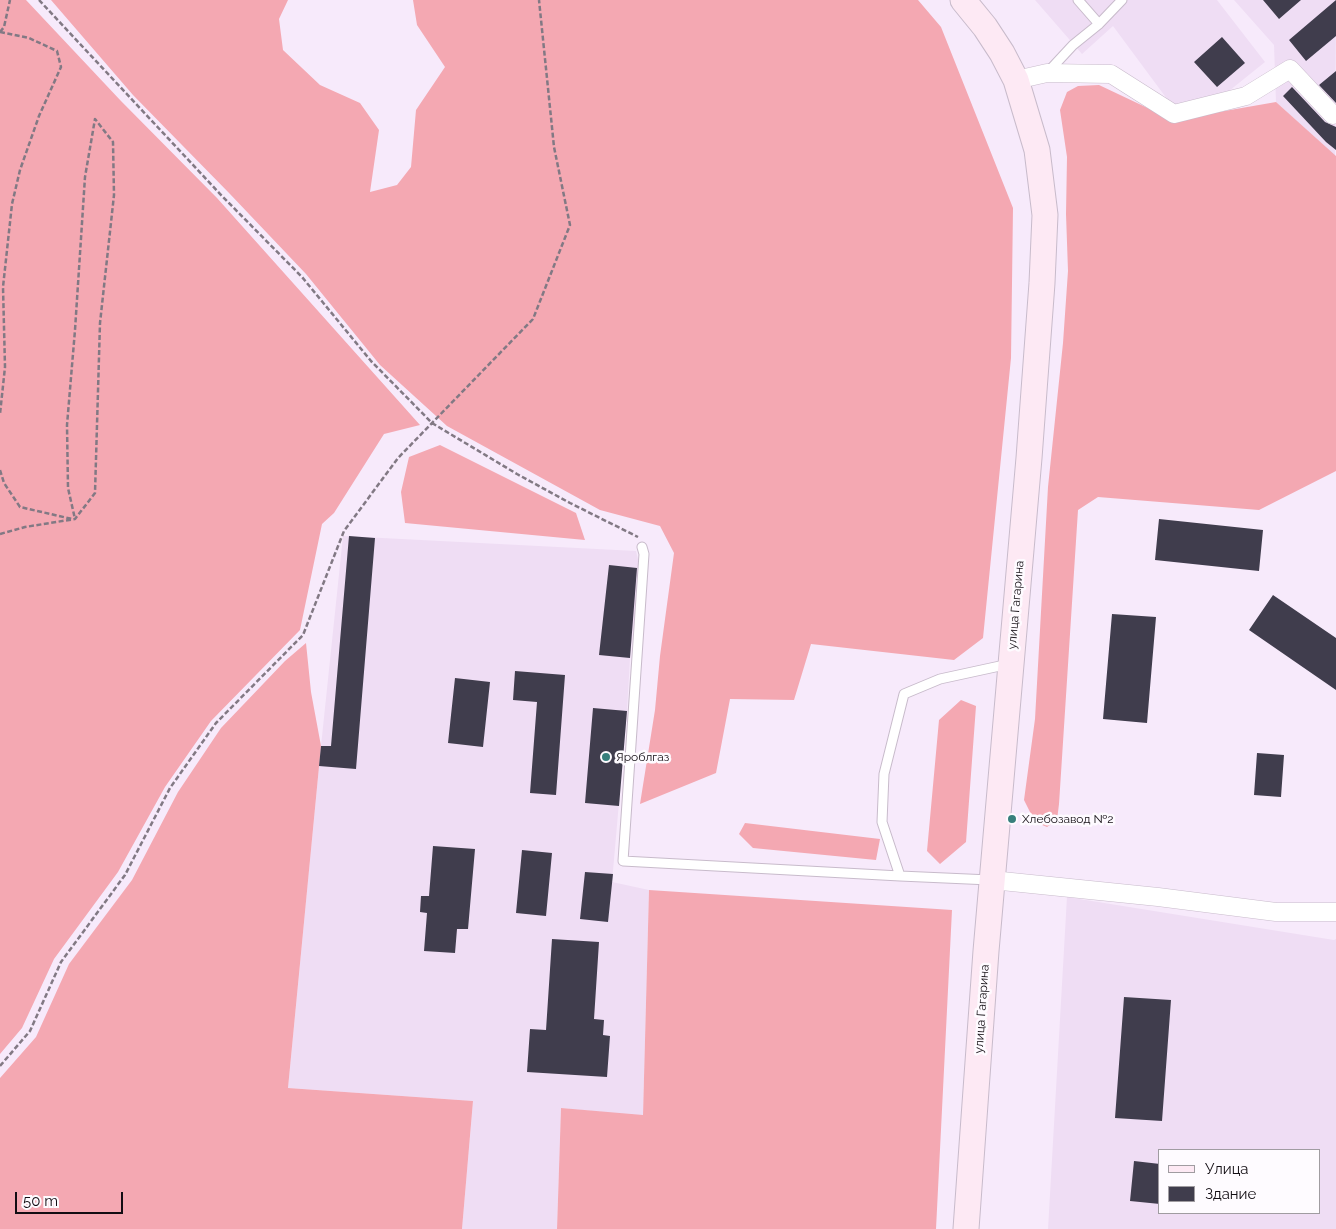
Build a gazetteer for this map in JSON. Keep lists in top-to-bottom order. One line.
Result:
{"streets":{"main road":["улица Гагарина"]},"places":["Яроблгаз","Хлебозавод №2"],"legend":["Улица","Здание"],"scale_bar":"50 m"}
